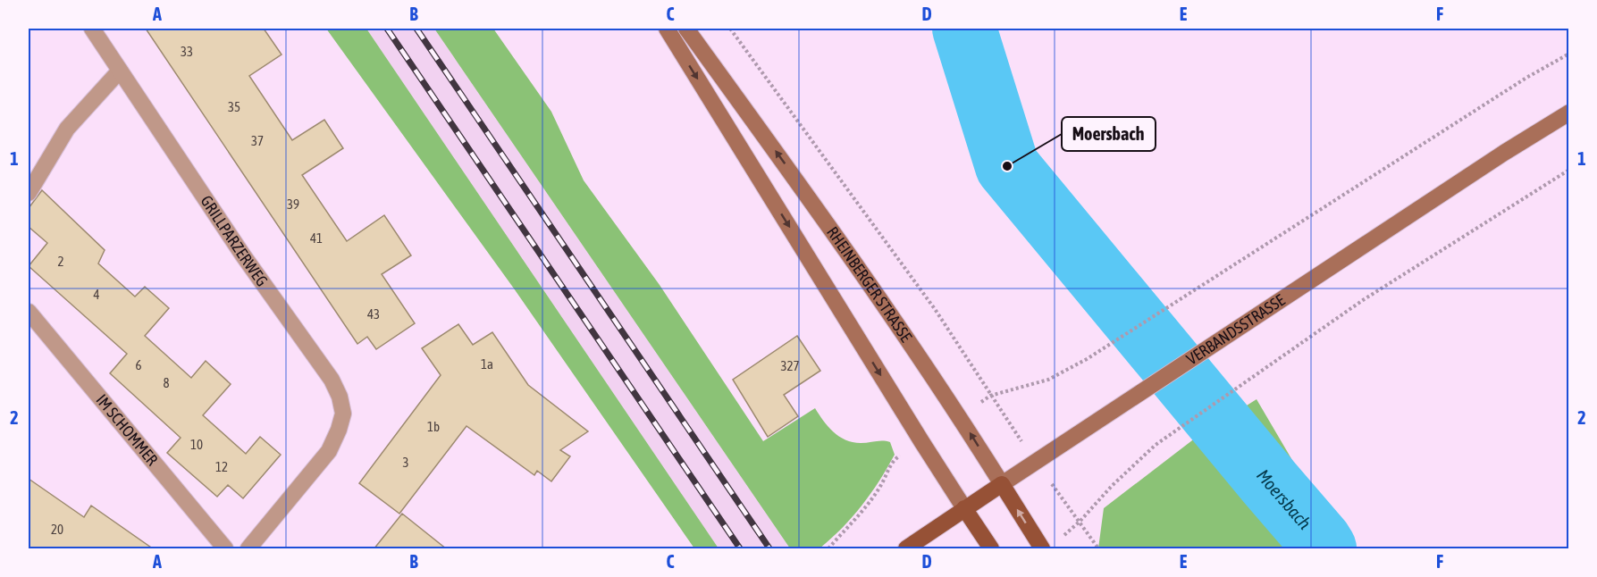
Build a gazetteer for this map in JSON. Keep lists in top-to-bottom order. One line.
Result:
{"streets":{"main road":["RHEINBERGER STRASSE","VERBANDSSTRASSE"],"street":["GRILLPARZERWEG","IM SCHOMMER"]},"crossings":[["RHEINBERGER STRASSE","VERBANDSSTRASSE"]],"water":["Moersbach"],"places":["Moersbach"],"house_numbers":["33","35","37","39","41","2","4","43","1a","6","327","8","1b","10","3","12","20"],"grid":{"columns":["A","B","C","D","E","F"],"rows":["1","2"]}}
